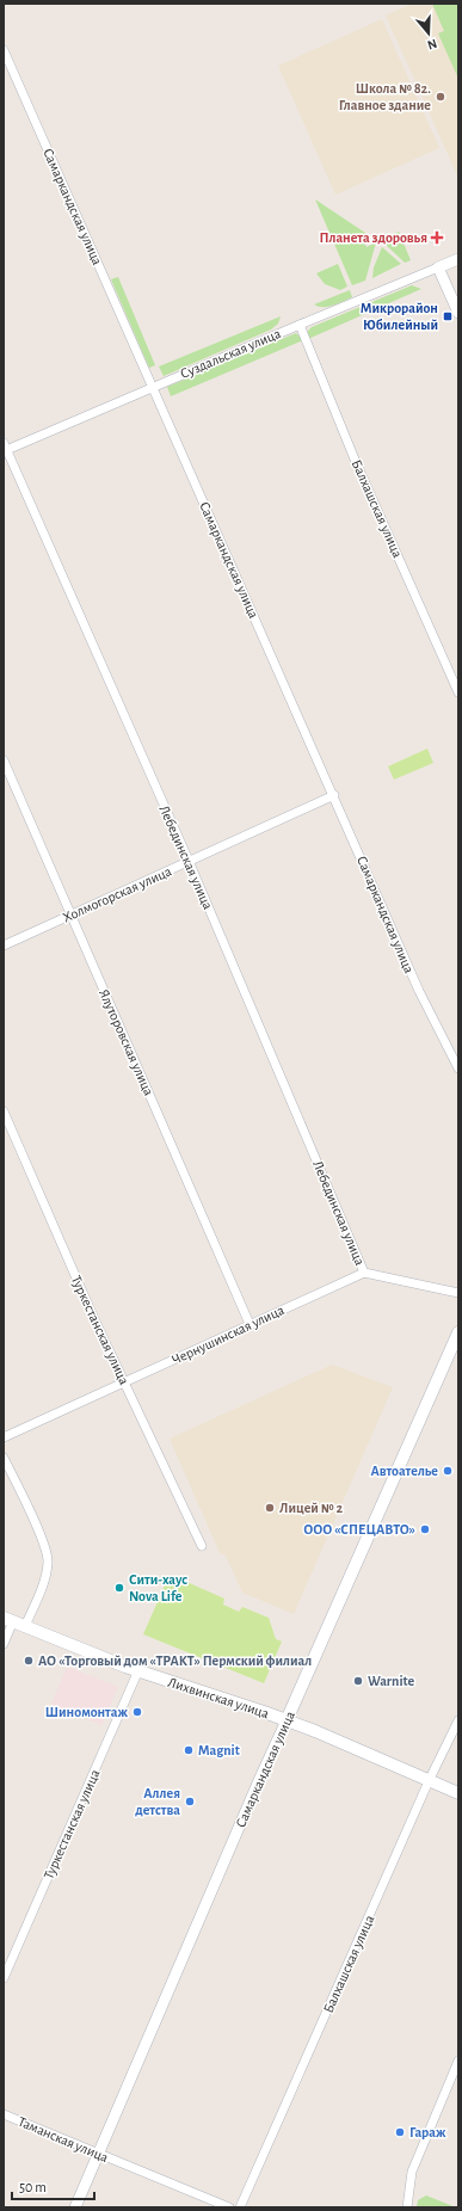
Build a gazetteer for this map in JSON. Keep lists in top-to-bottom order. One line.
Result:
{"streets":{"main road":["Самаркандская улица","Лихвинская улица"],"street":["Суздальская улица","Балхашская улица","Лебединская улица","Холмогорская улица","Ялуторовская улица","Туркестанская улица","Чернушинская улица","Таманская улица"]},"crossings":[["Самаркандская улица","Суздальская улица"],["Самаркандская улица","Холмогорская улица"],["Самаркандская улица","Лихвинская улица"],["Самаркандская улица","Таманская улица"],["Суздальская улица","Балхашская улица"],["Суздальская улица","Лебединская улица"],["Балхашская улица","Лихвинская улица"],["Лебединская улица","Холмогорская улица"],["Лебединская улица","Чернушинская улица"],["Холмогорская улица","Ялуторовская улица"],["Ялуторовская улица","Чернушинская улица"],["Туркестанская улица","Чернушинская улица"],["Туркестанская улица","Лихвинская улица"]],"places":{"other":["Школа № 82. Главное здание","Автоателье","Лицей № 2","ООО «СПЕЦАВТО»","Сити-хаус Nova Life","АО «Торговый дом «ТРАКТ» Пермский филиал","Warnite","Шинoмонтаж","Magnit","Аллея детства","Гараж"],"health":["Планета здоровья"],"transit":["Микрорайон Юбилейный"]},"scale_bar":"50 m","north":"bottom"}
